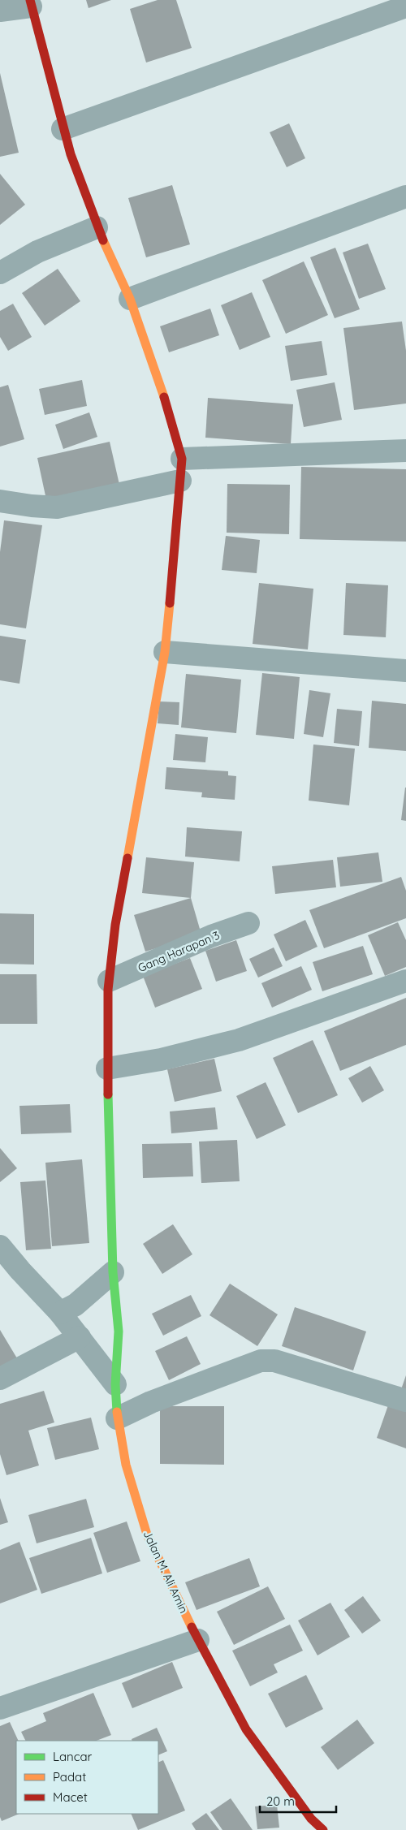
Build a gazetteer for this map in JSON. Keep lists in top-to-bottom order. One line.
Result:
{"streets":{"street":["Gang Harapan 3","Jalan M. Ali Amin"]},"crossings":[["Gang Harapan 3","Jalan M. Ali Amin"]],"legend":["Lancar","Padat","Macet"],"scale_bar":"20 m"}
